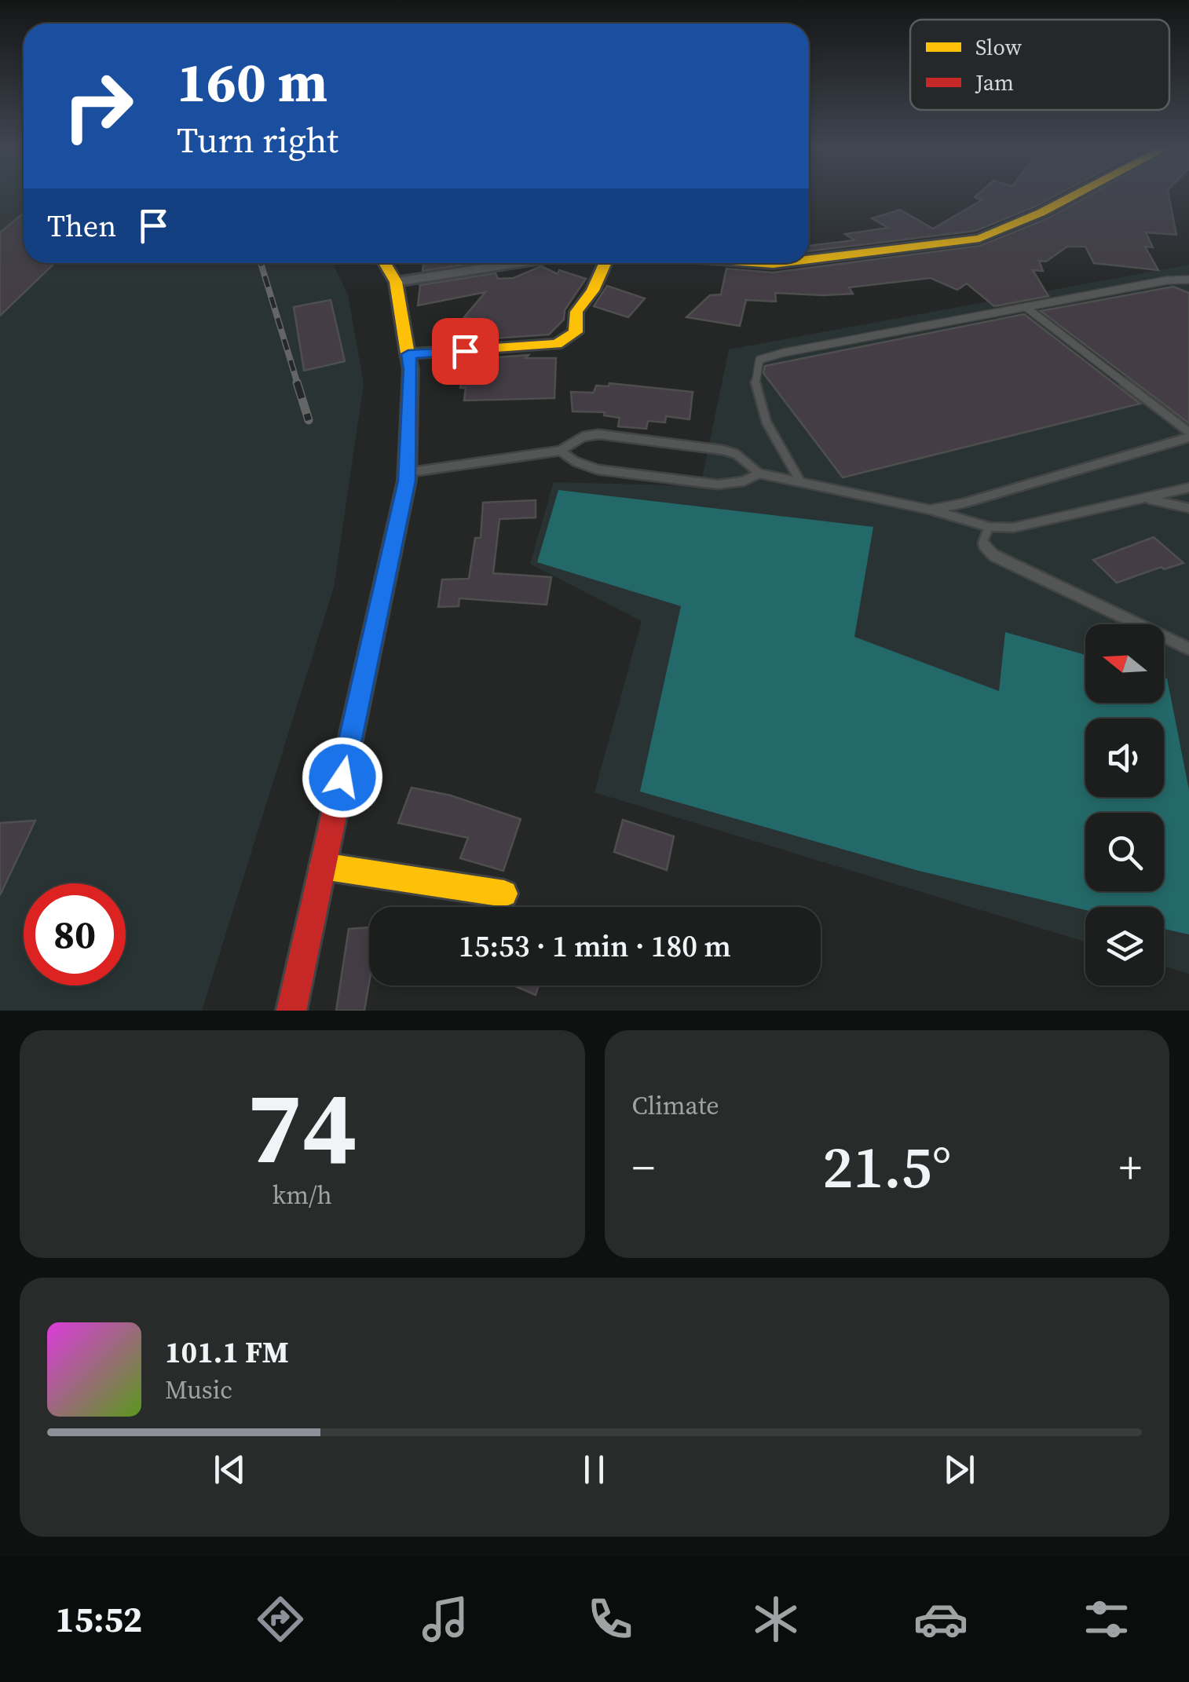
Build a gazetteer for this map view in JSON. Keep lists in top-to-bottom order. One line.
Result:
{"legend":["Slow","Jam"],"north":"left","page":{"turn":["160 m","Turn right"],"then":"Then","limit":"80","trip":"15:53 · 1 min · 180 m","tile":[["74","km/h"],"Climate"],"heat":["−","21.5°","+"],"song":["101.1 FM","Music"],"tabs":"15:52"}}
